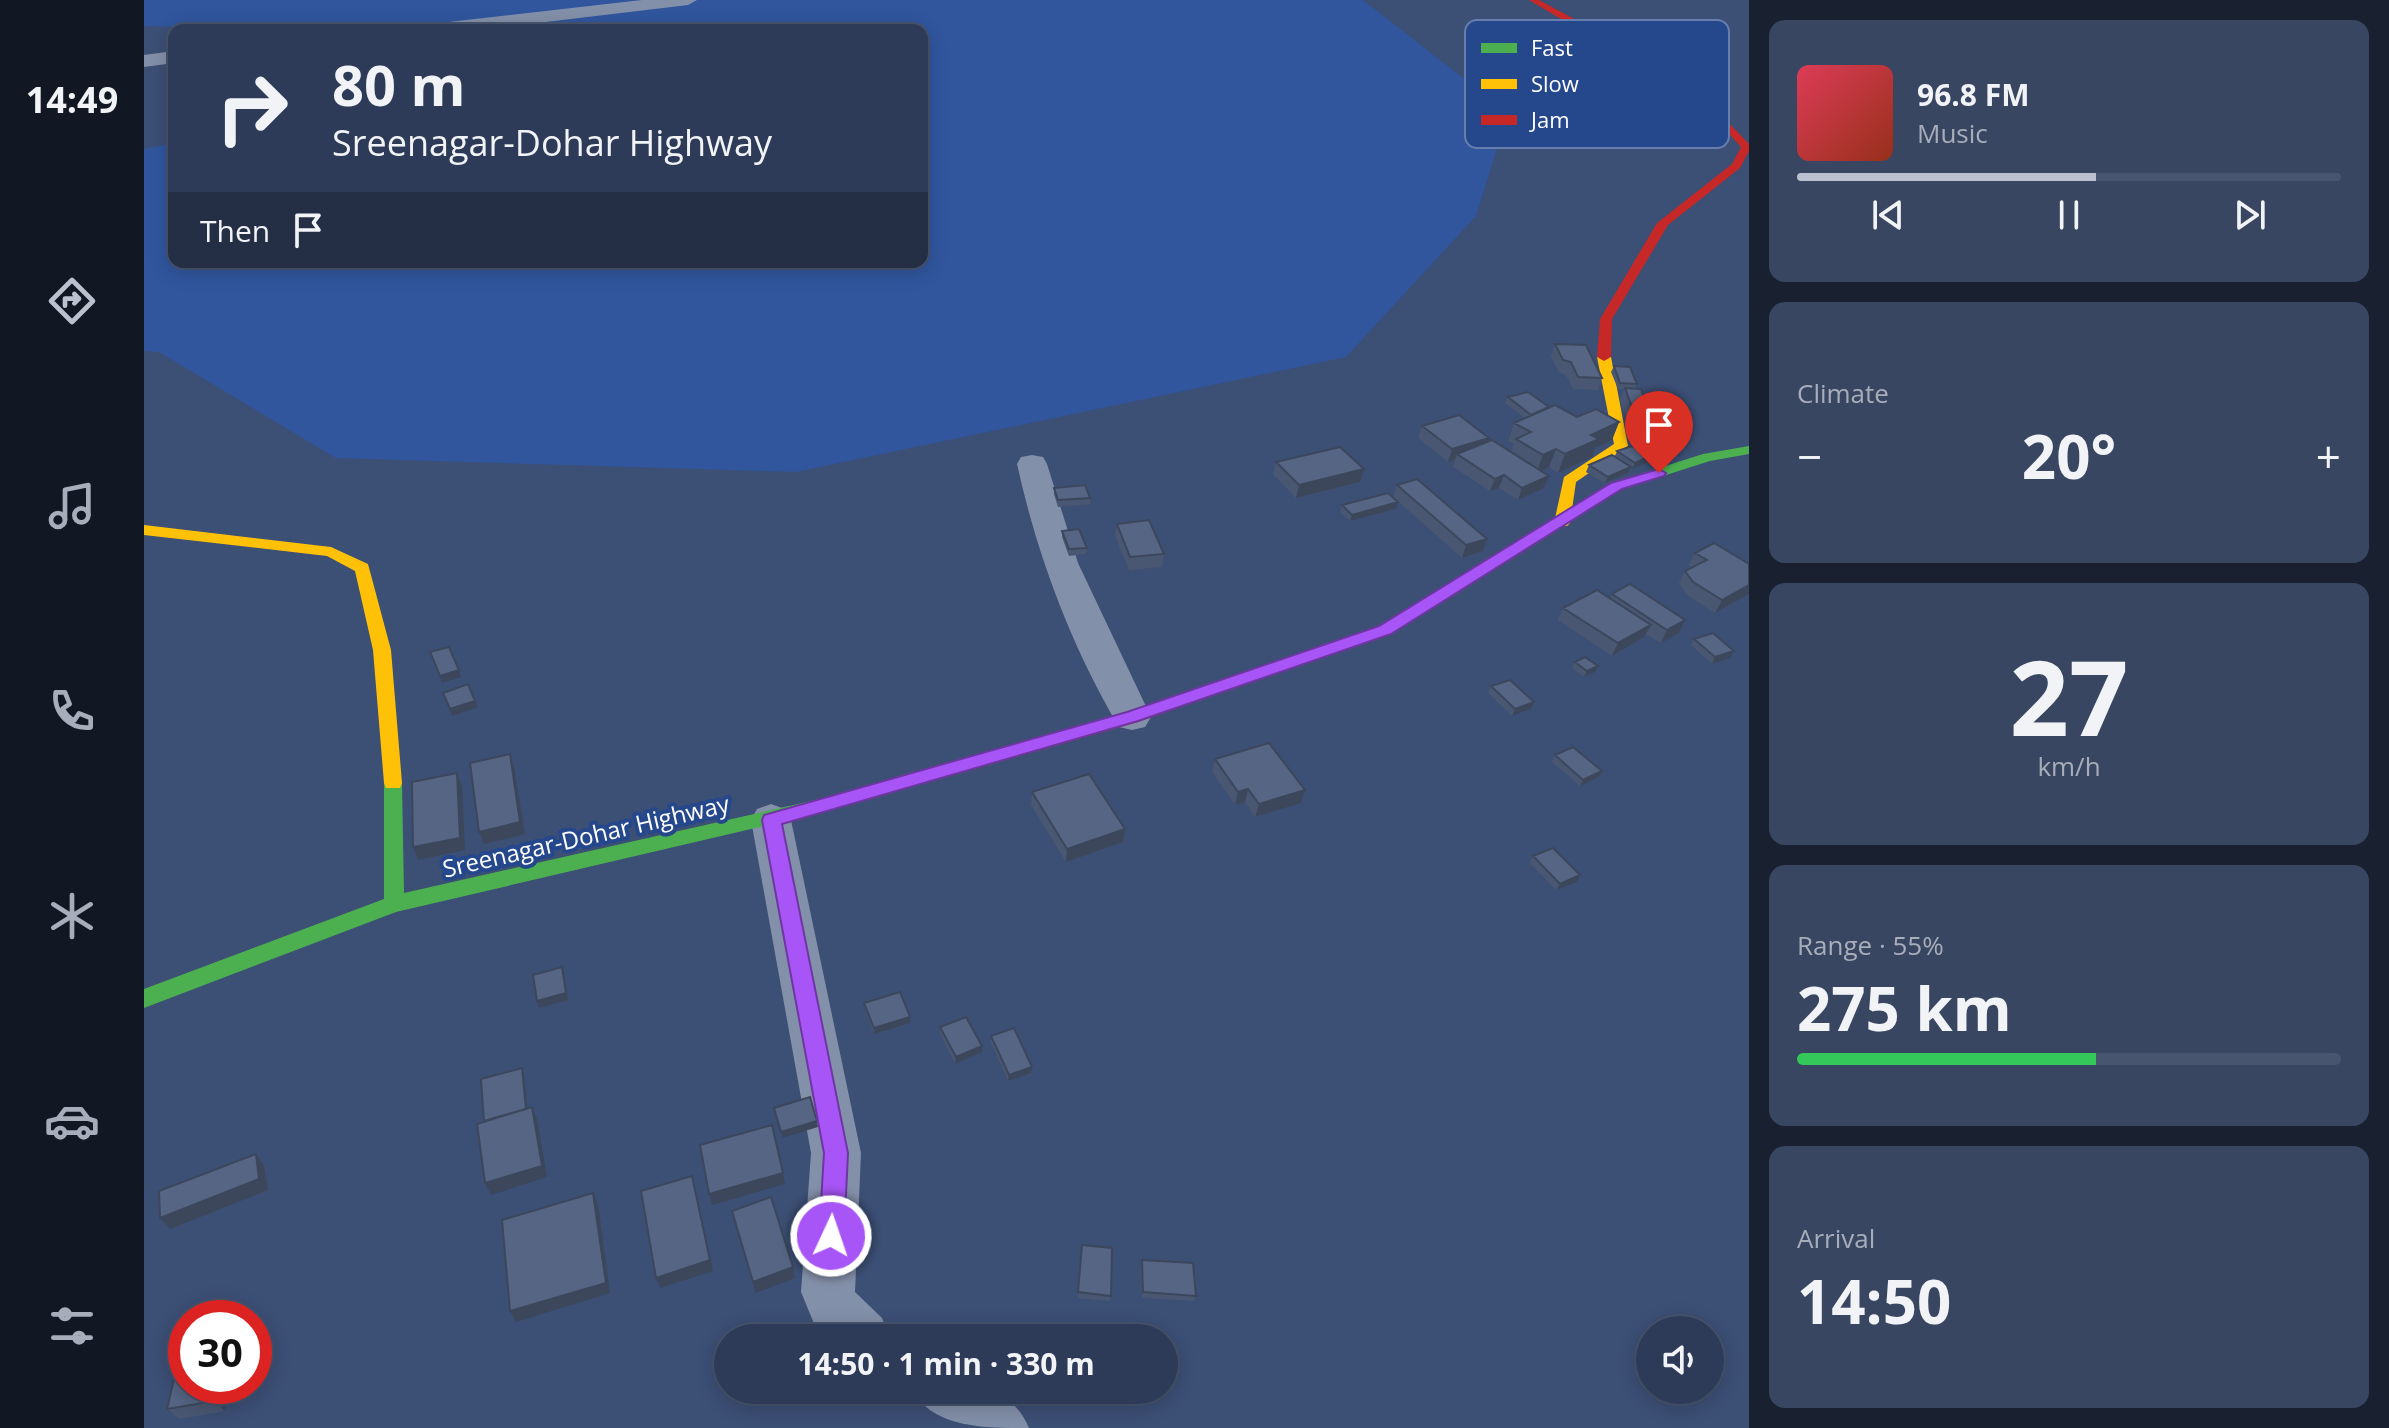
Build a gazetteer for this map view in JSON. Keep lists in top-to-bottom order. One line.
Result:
{"streets":{"street":["Sreenagar-Dohar Highway"]},"legend":["Fast","Slow","Jam"],"page":{"tabs":"14:49","turn":["80 m","Sreenagar-Dohar Highway"],"song":["96.8 FM","Music"],"then":"Then","tile":["Climate",["27","km/h"],["Range · 55%","275 km"],["Arrival","14:50"]],"heat":["−","20°","+"],"limit":"30","trip":"14:50 · 1 min · 330 m"}}
